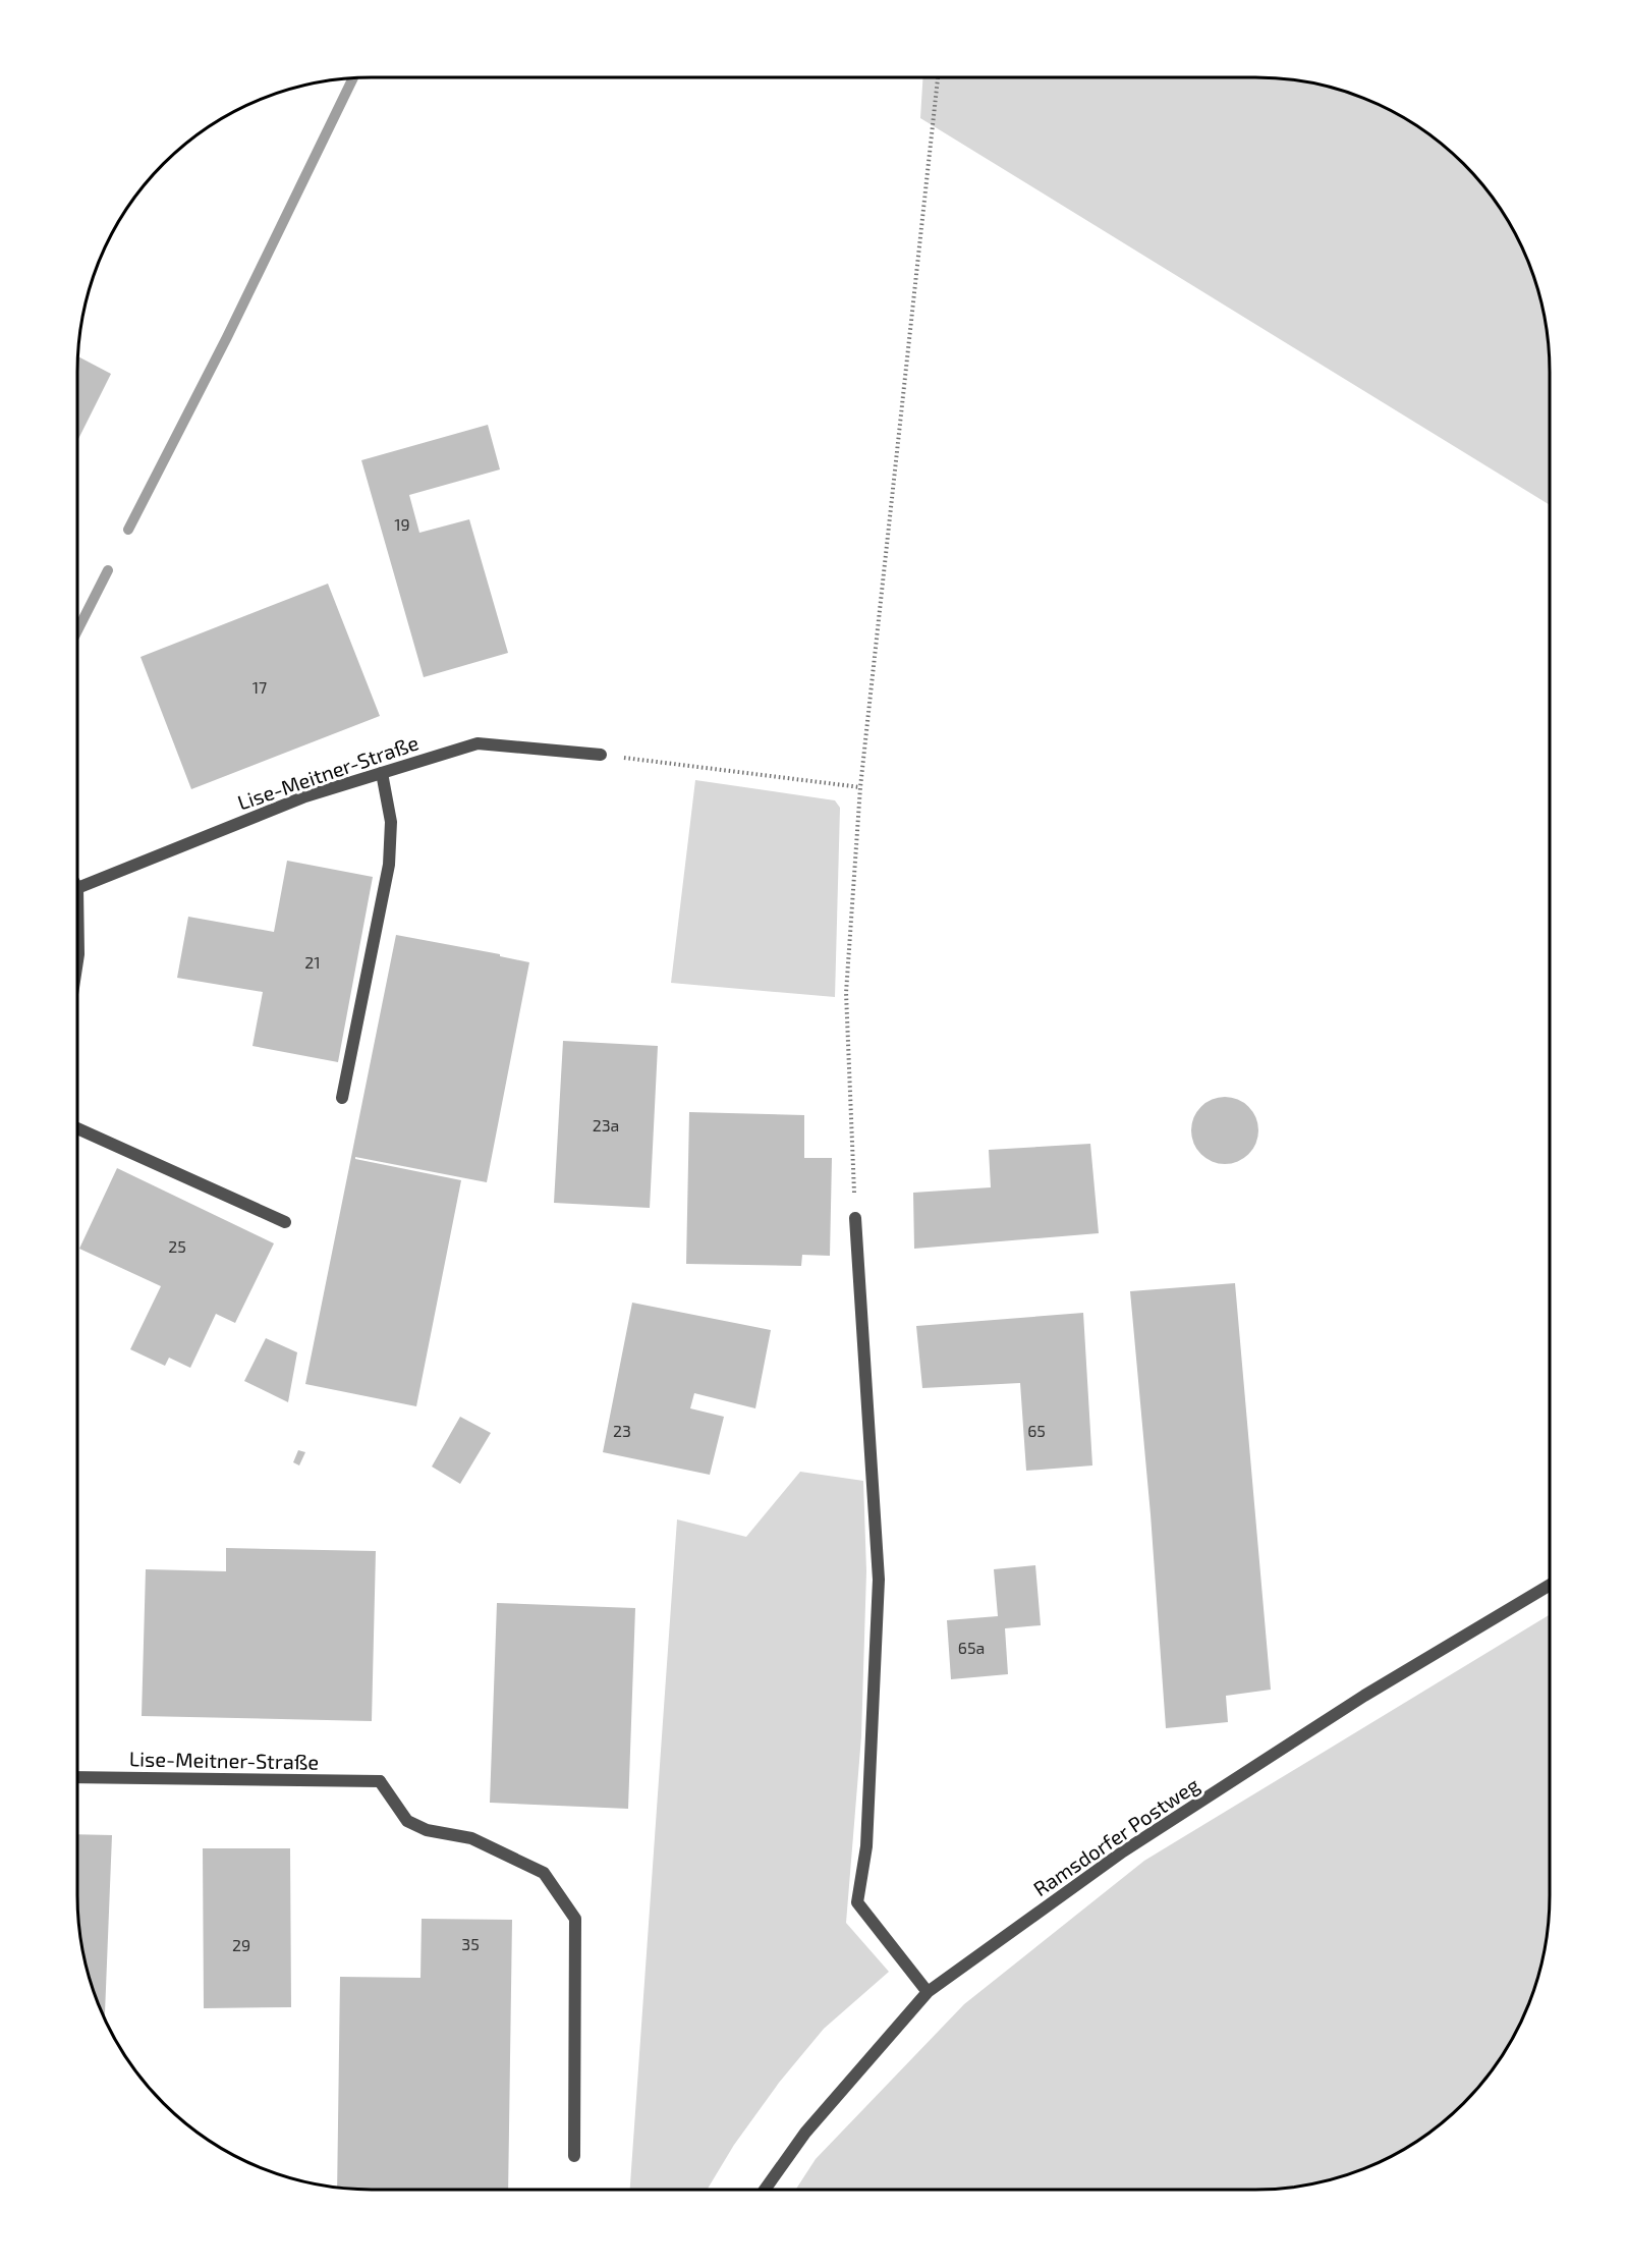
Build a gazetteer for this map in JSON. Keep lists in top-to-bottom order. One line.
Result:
{"streets":{"street":["Lise-Meitner-Straße","Ramsdorfer Postweg"]},"house_numbers":["19","17","21","23a","25","23","65","65a","35","29"]}
